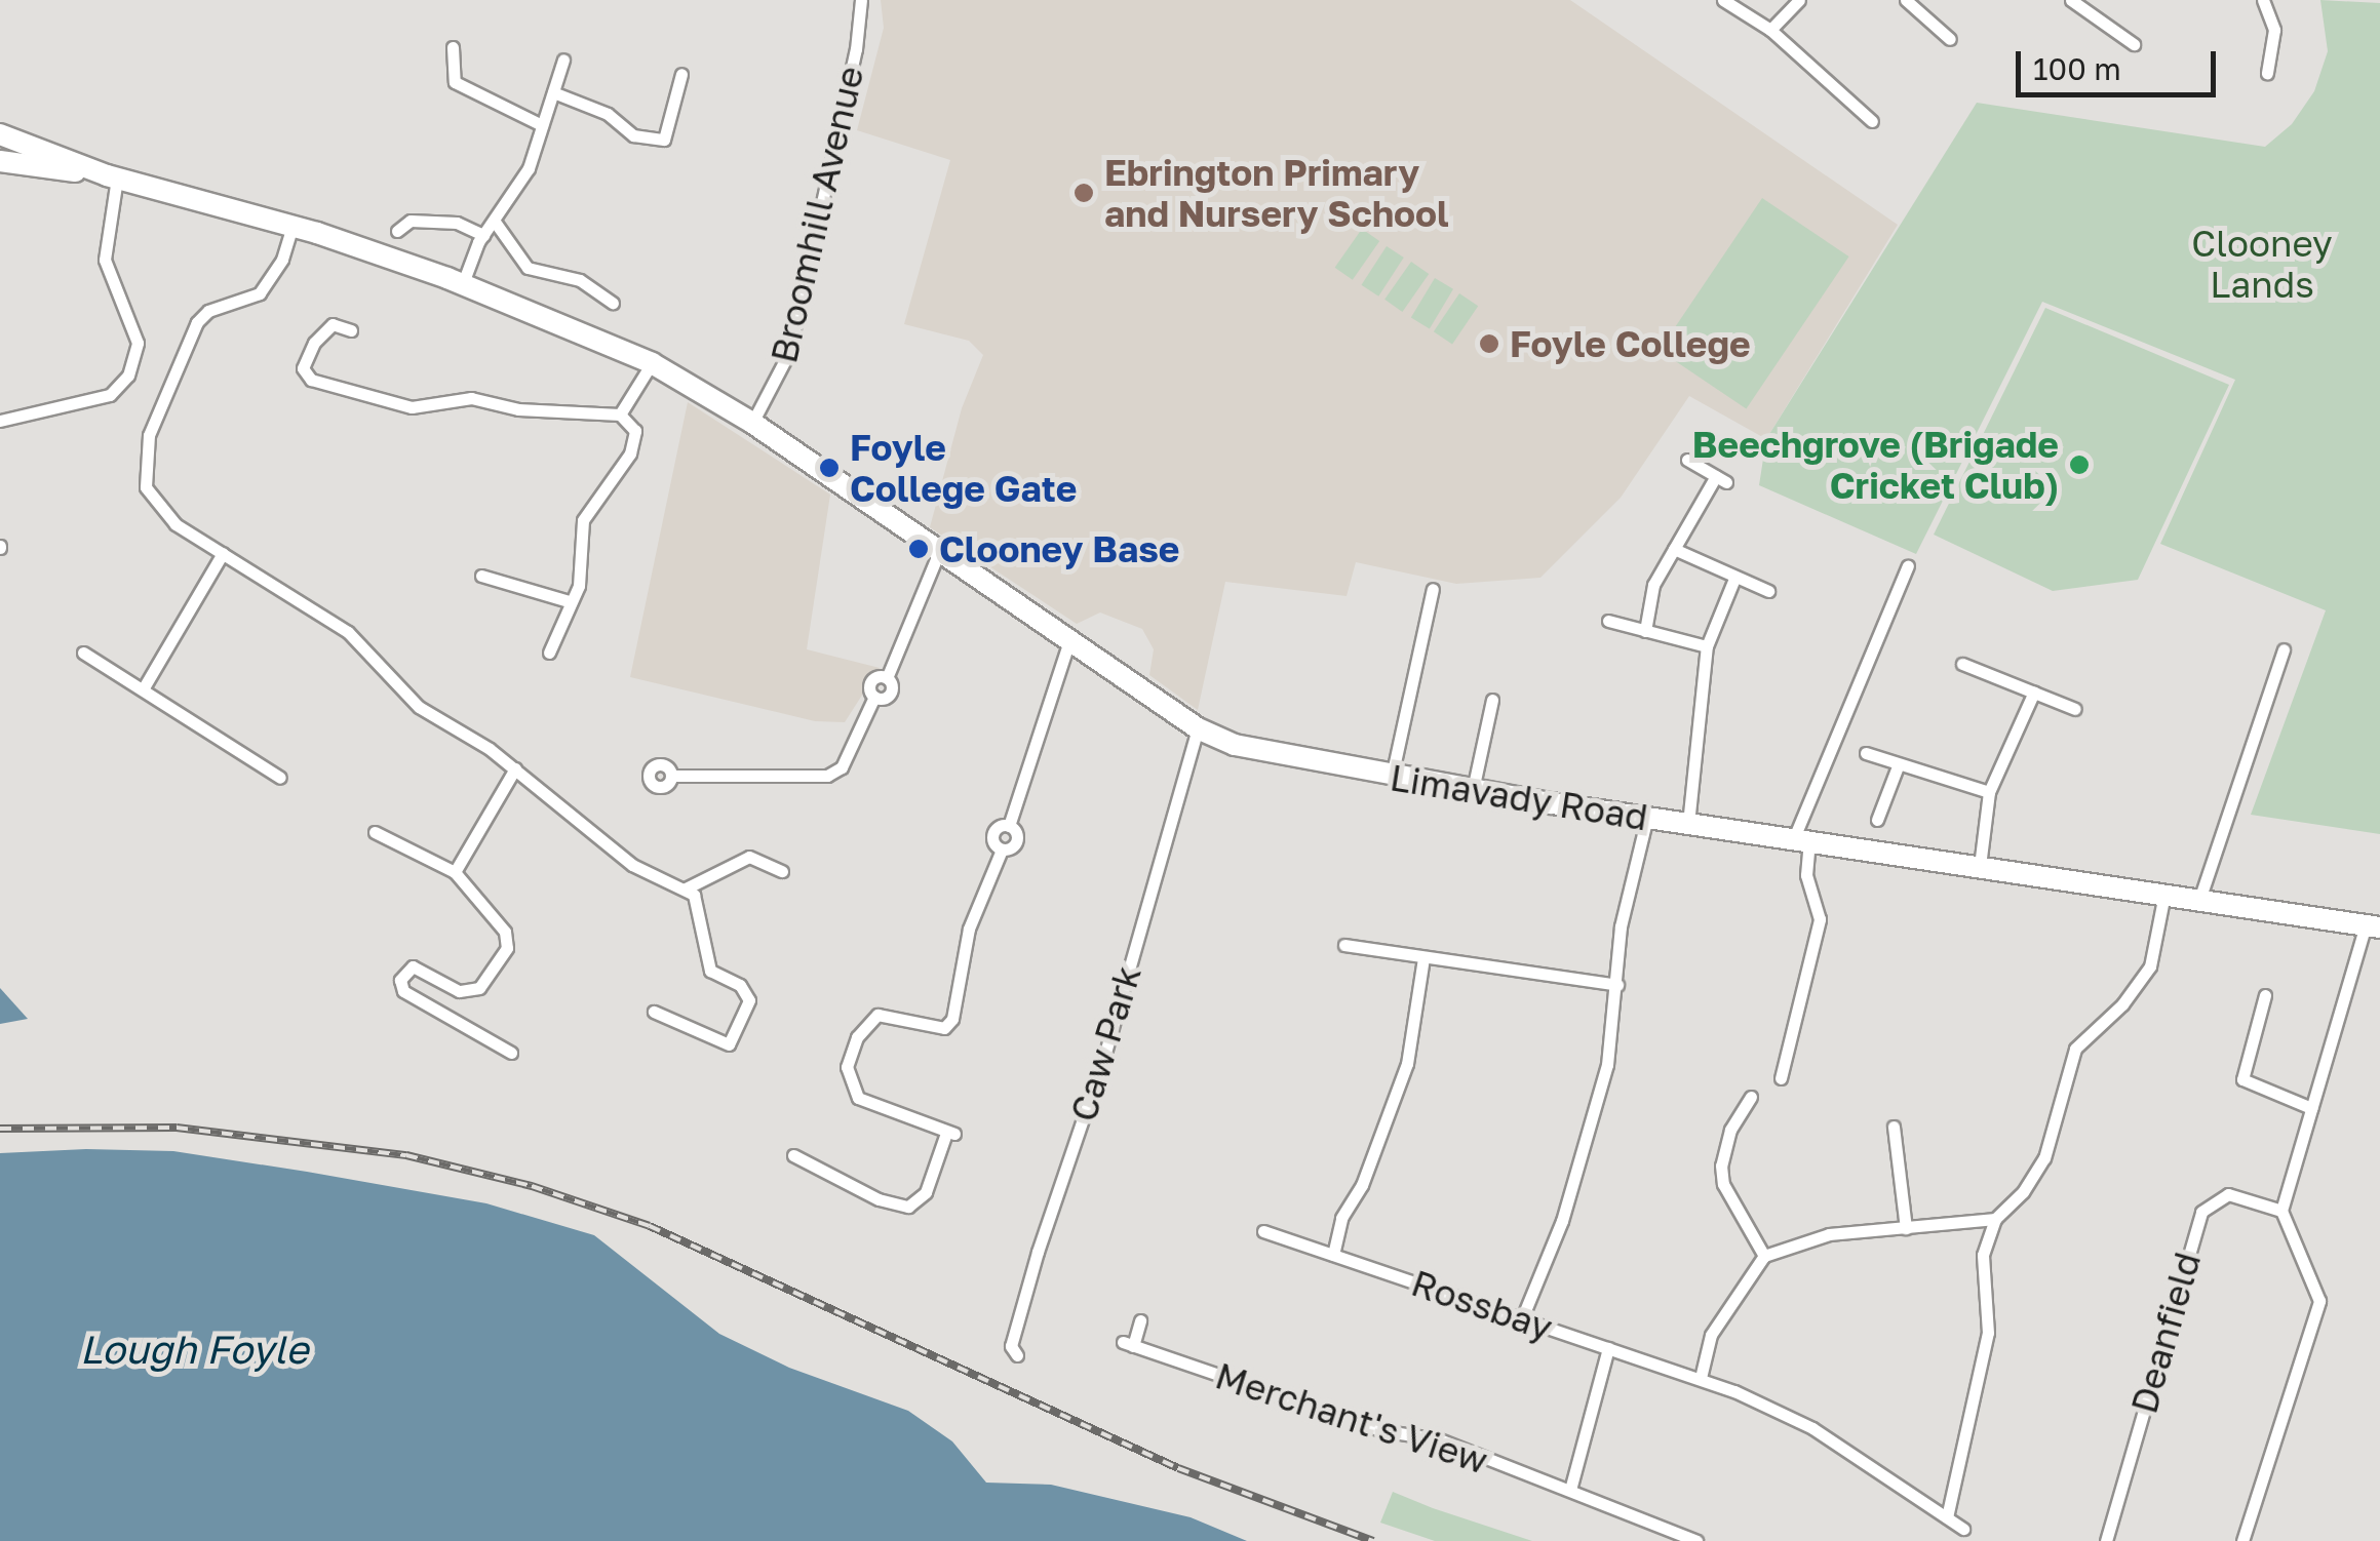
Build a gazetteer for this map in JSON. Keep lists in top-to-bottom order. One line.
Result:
{"streets":{"highway":["Limavady Road"],"street":["Broomhill Avenue","Caw Park","Rossbay","Deanfield","Merchant's View"]},"crossings":[["Broomhill Avenue","Limavady Road"],["Limavady Road","Caw Park"]],"water":["Lough Foyle"],"parks":["Clooney Lands"],"places":["Ebrington Primary and Nursery School","Foyle College","Beechgrove (Brigade Cricket Club)","Foyle College Gate","Clooney Base"],"scale_bar":"100 m"}
